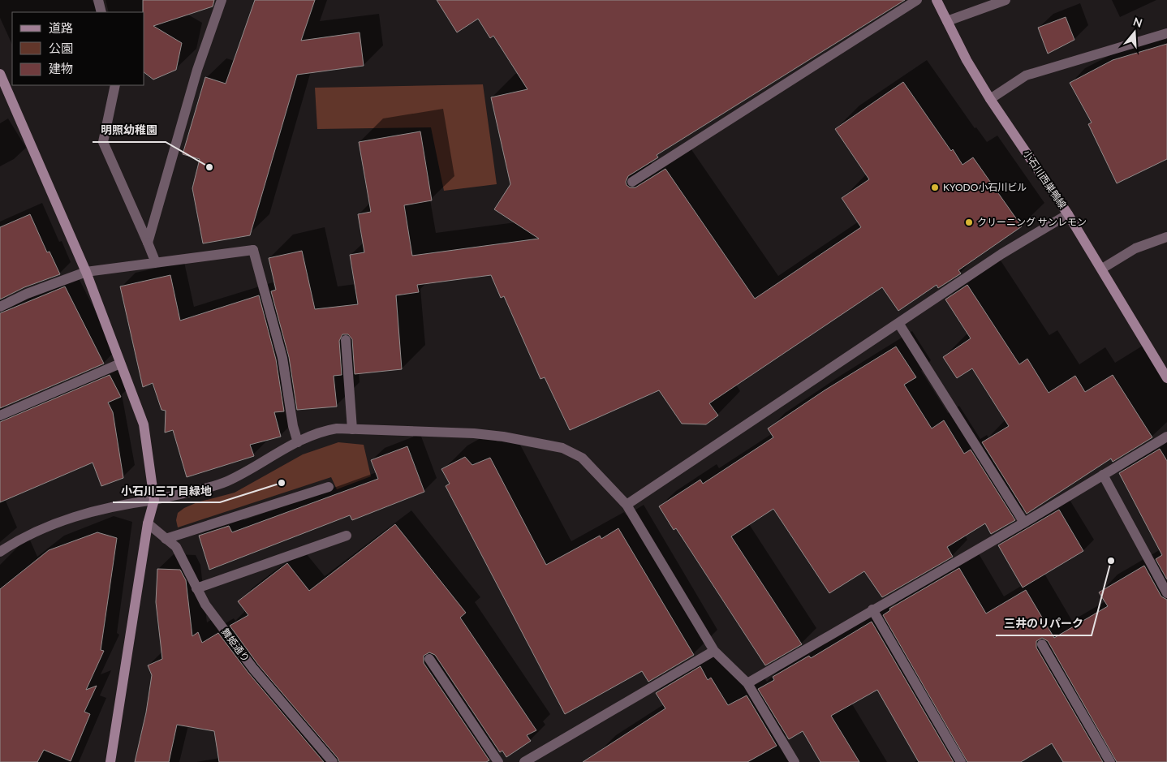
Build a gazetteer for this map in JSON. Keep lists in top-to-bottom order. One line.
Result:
{"streets":{"street":["小石川西巣鴨線","舞姫通り"]},"places":["明照幼稚園","KYODO小石川ビル","クリーニング サンレモン","小石川三丁目緑地","三井のリパーク"],"legend":["道路","公園","建物"],"north":"top"}
